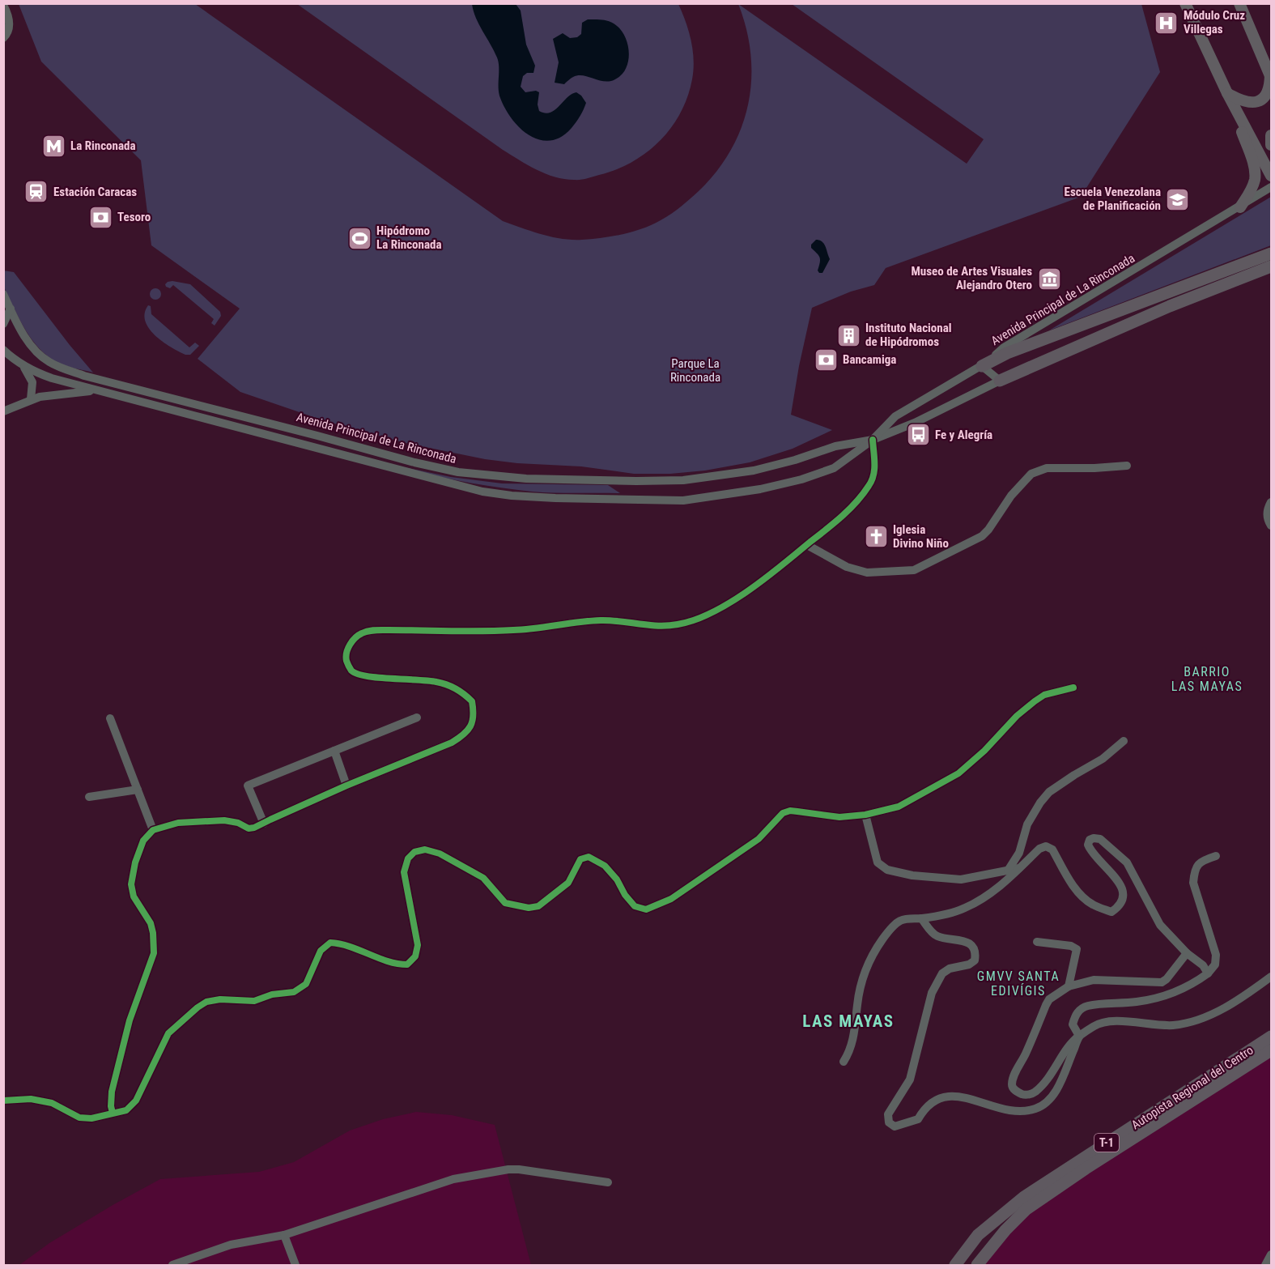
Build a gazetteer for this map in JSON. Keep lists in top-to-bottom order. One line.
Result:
{"streets":{"highway":["Autopista Regional del Centro","T-1"],"street":["Avenida Principal de La Rinconada"]},"districts":["BARRIO LAS MAYAS","GMVV SANTA EDIVÍGIS","LAS MAYAS"],"parks":["Parque La Rinconada"],"places":{"hospital":["Módulo Cruz Villegas"],"metro station":["La Rinconada"],"station":["Estación Caracas"],"school or university":["Escuela Venezolana de Planificación"],"bank":["Tesoro","Bancamiga"],"sports":["Hipódromo La Rinconada"],"museum":["Museo de Artes Visuales Alejandro Otero"],"building":["Instituto Nacional de Hipódromos"],"bus stop":["Fe y Alegría"],"church":["Iglesia Divino Niño"]}}
